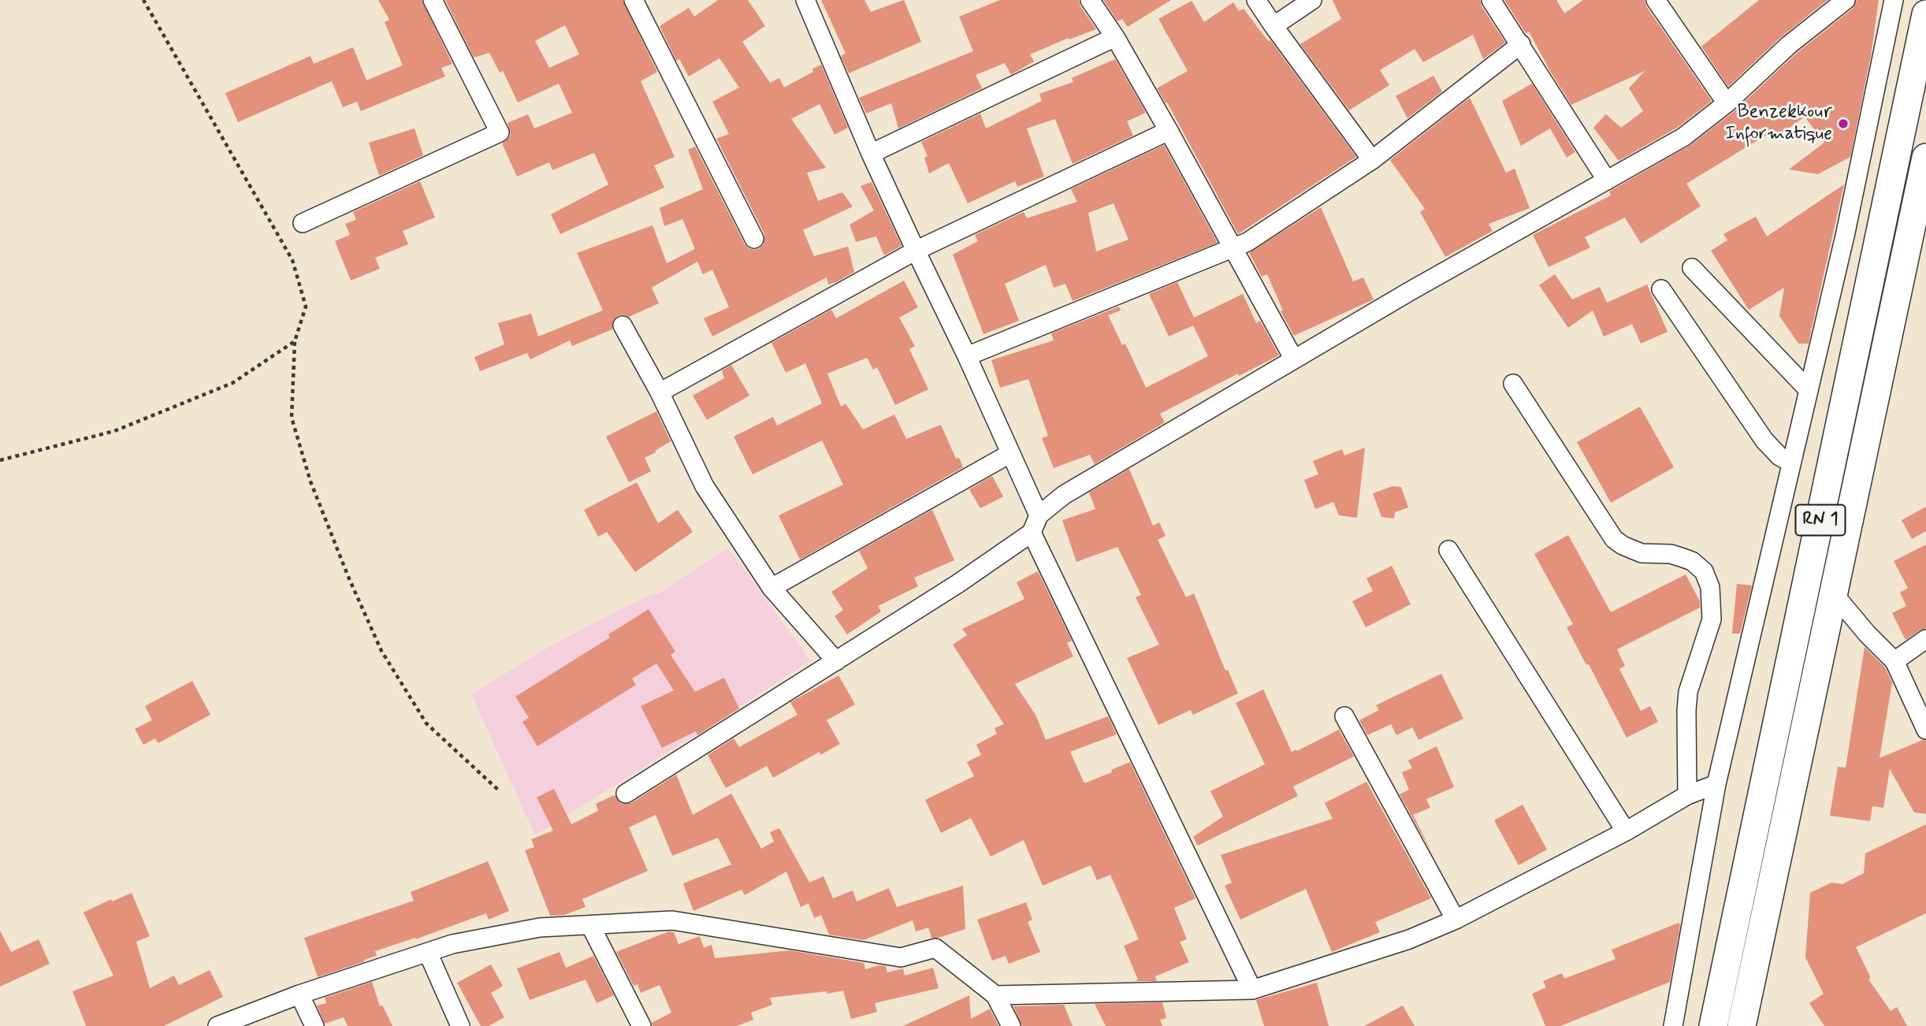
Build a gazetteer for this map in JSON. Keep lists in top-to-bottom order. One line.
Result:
{"streets":{"highway":["RN 1"]},"places":["Benzekkour Informatique"]}
